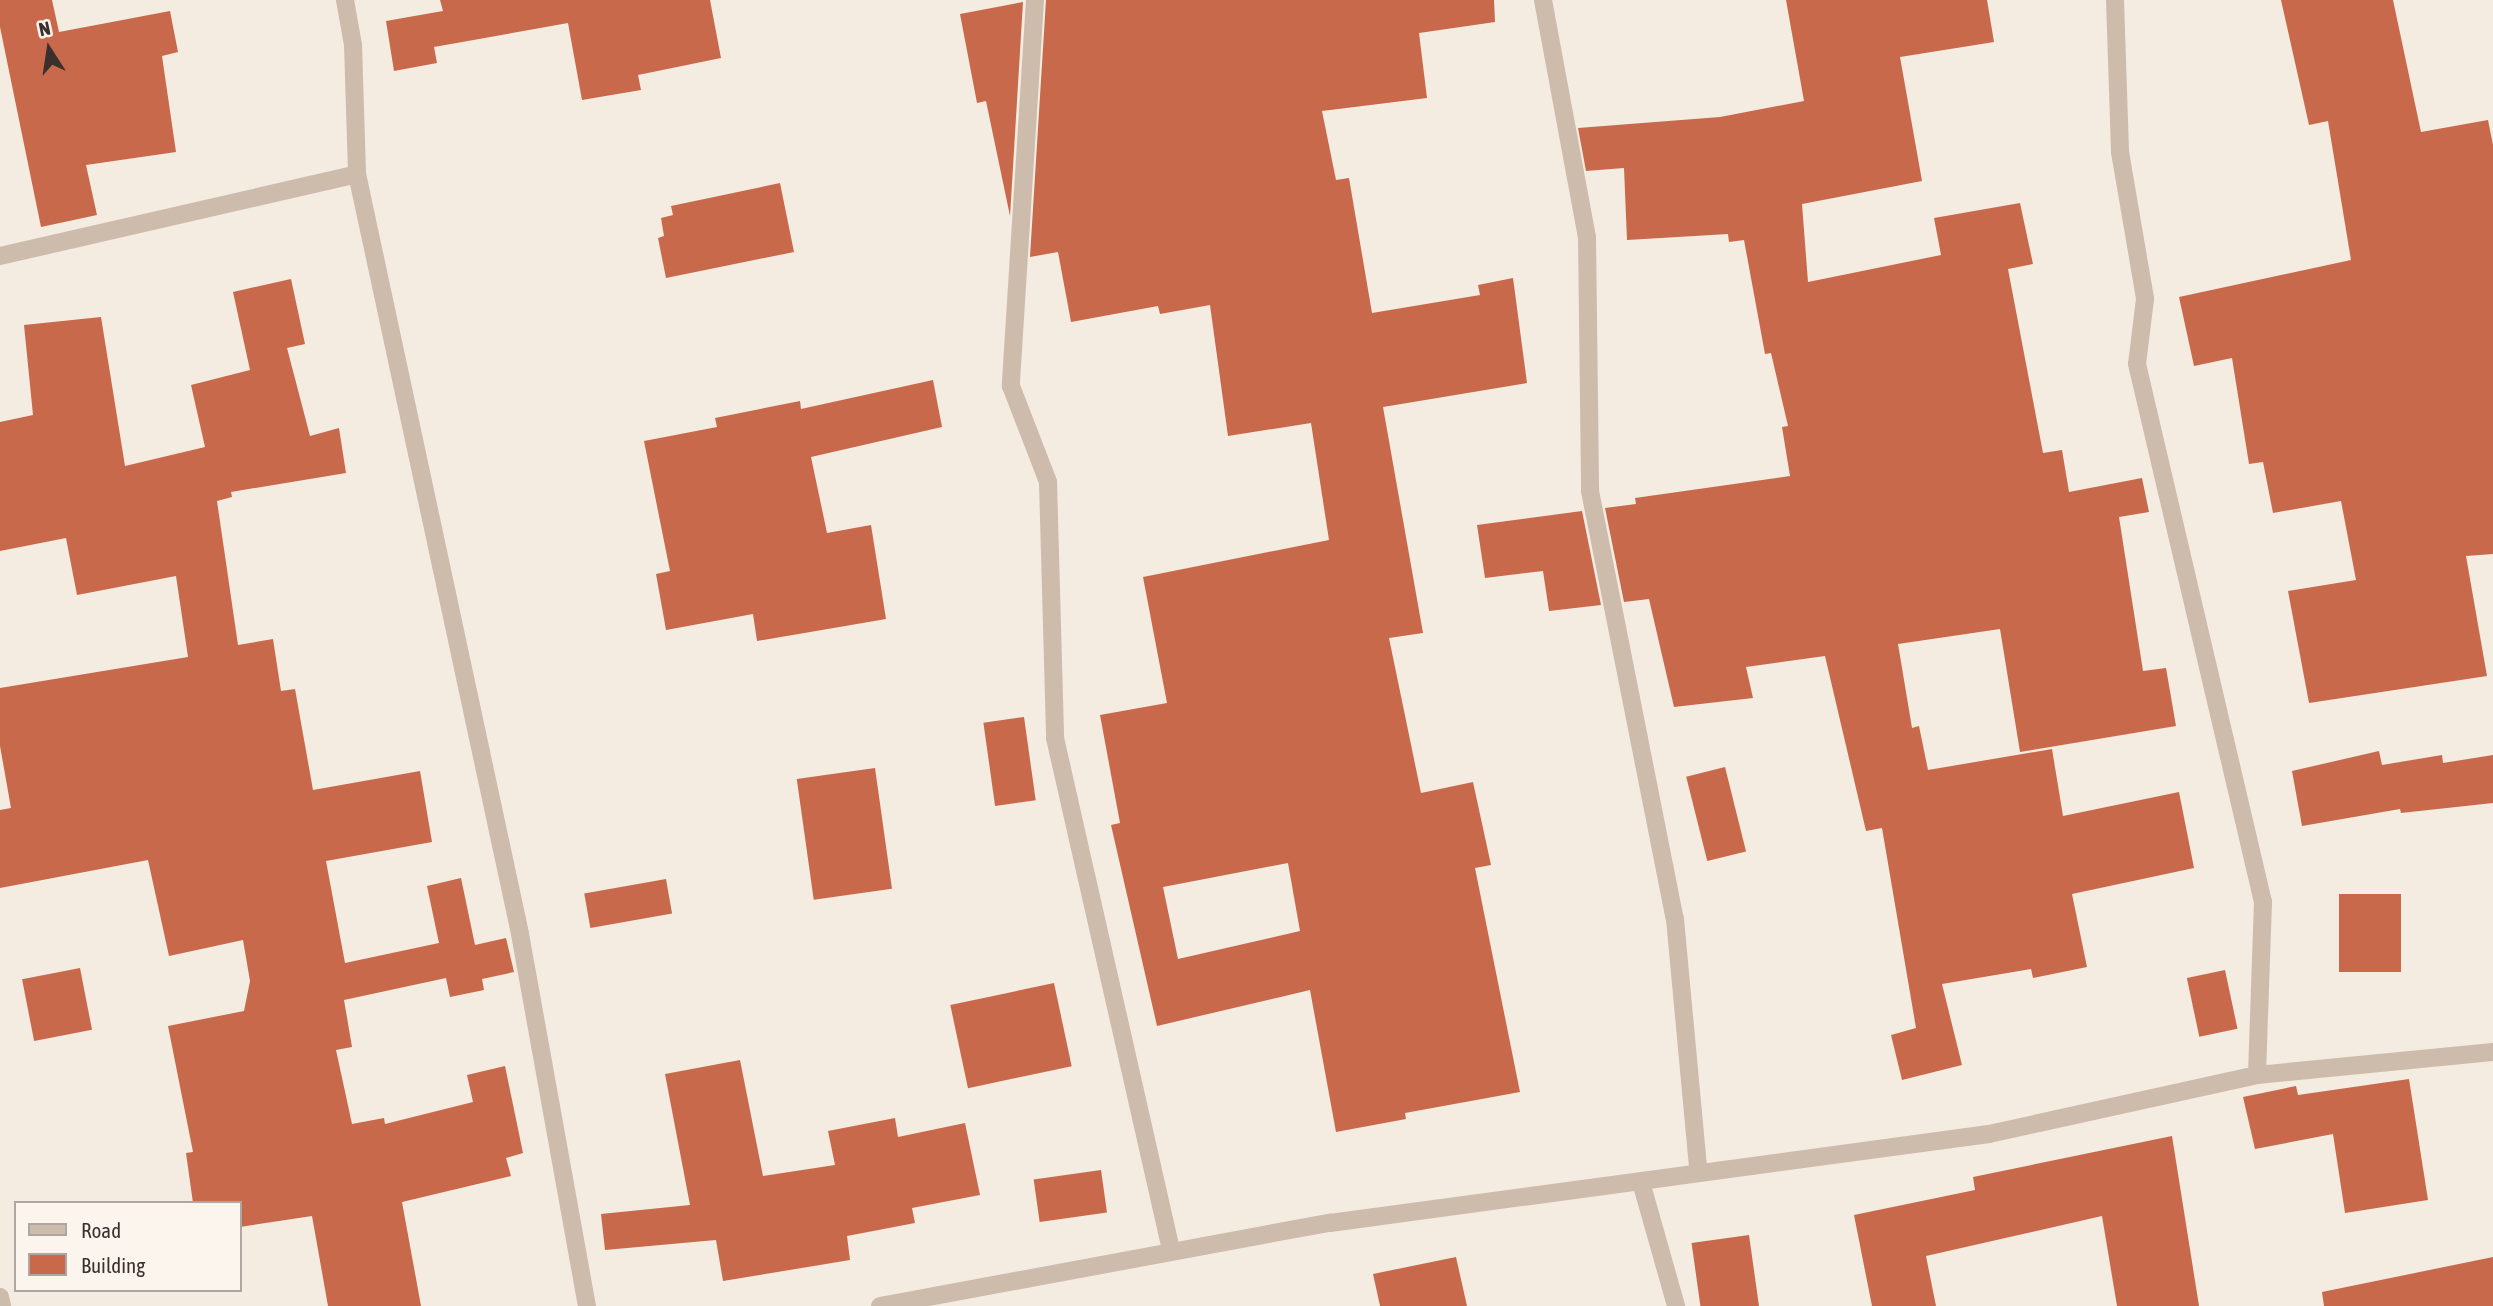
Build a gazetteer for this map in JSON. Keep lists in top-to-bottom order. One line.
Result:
{"legend":["Road","Building"],"north":"top"}
